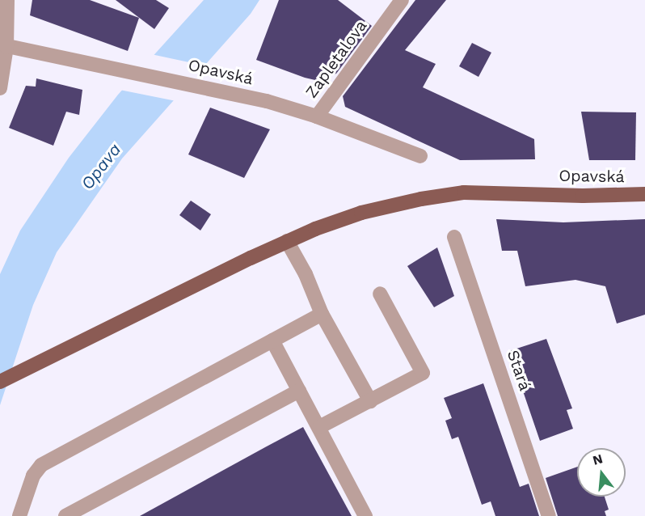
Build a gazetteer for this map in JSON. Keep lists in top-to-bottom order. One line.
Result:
{"streets":{"main road":["Opavská"],"street":["Zapletalova","Stará"]},"crossings":[["Zapletalova","Opavská"]],"water":["Opava"],"north":"top"}
